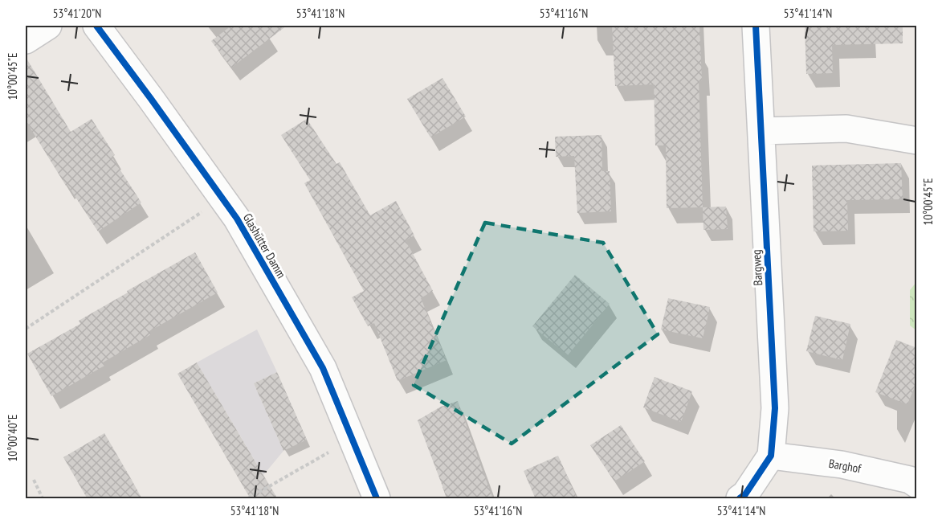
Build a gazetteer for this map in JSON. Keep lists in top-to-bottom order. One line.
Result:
{"streets":{"street":["Glashütter Damm","Bargweg","Barghof"]},"crossings":[["Bargweg","Barghof"]],"coordinates":["53°41'20\"N","53°41'18\"N","53°41'16\"N","53°41'14\"N","10°00'45\"E","10°00'40\"E"]}
